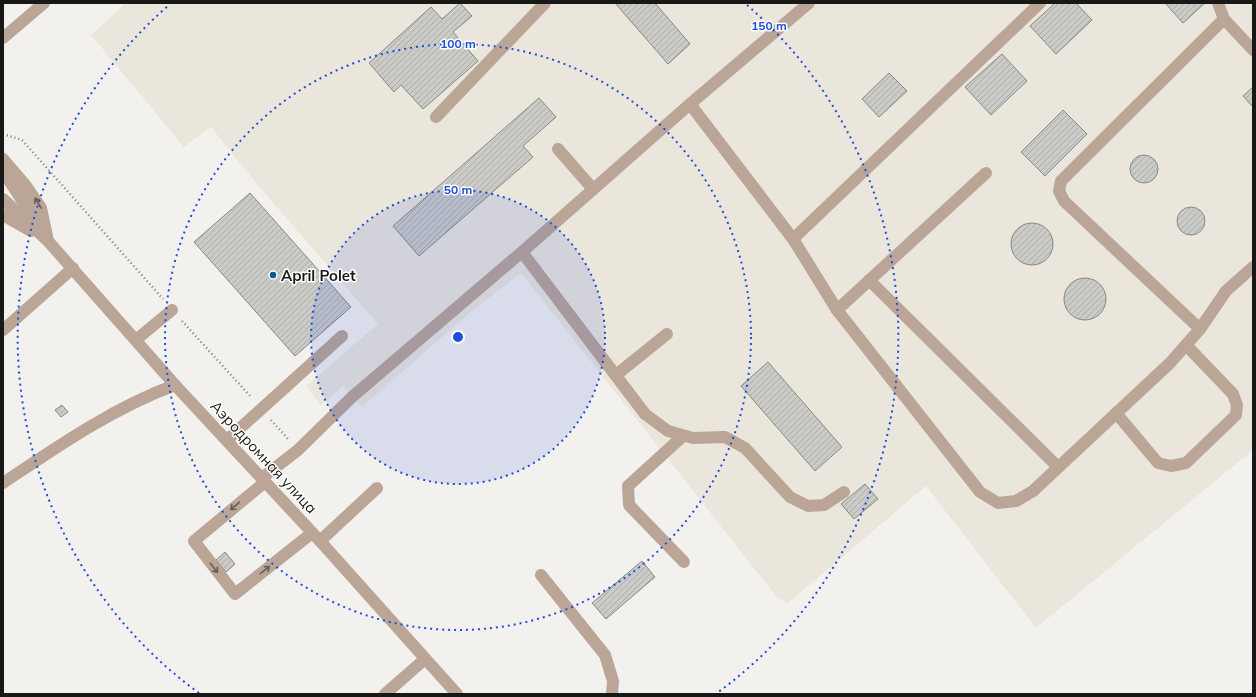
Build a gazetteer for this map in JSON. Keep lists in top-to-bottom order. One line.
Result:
{"streets":{"street":["Аэродромная улица"]},"places":["April Polet"],"rings":["150 m","100 m","50 m"]}
